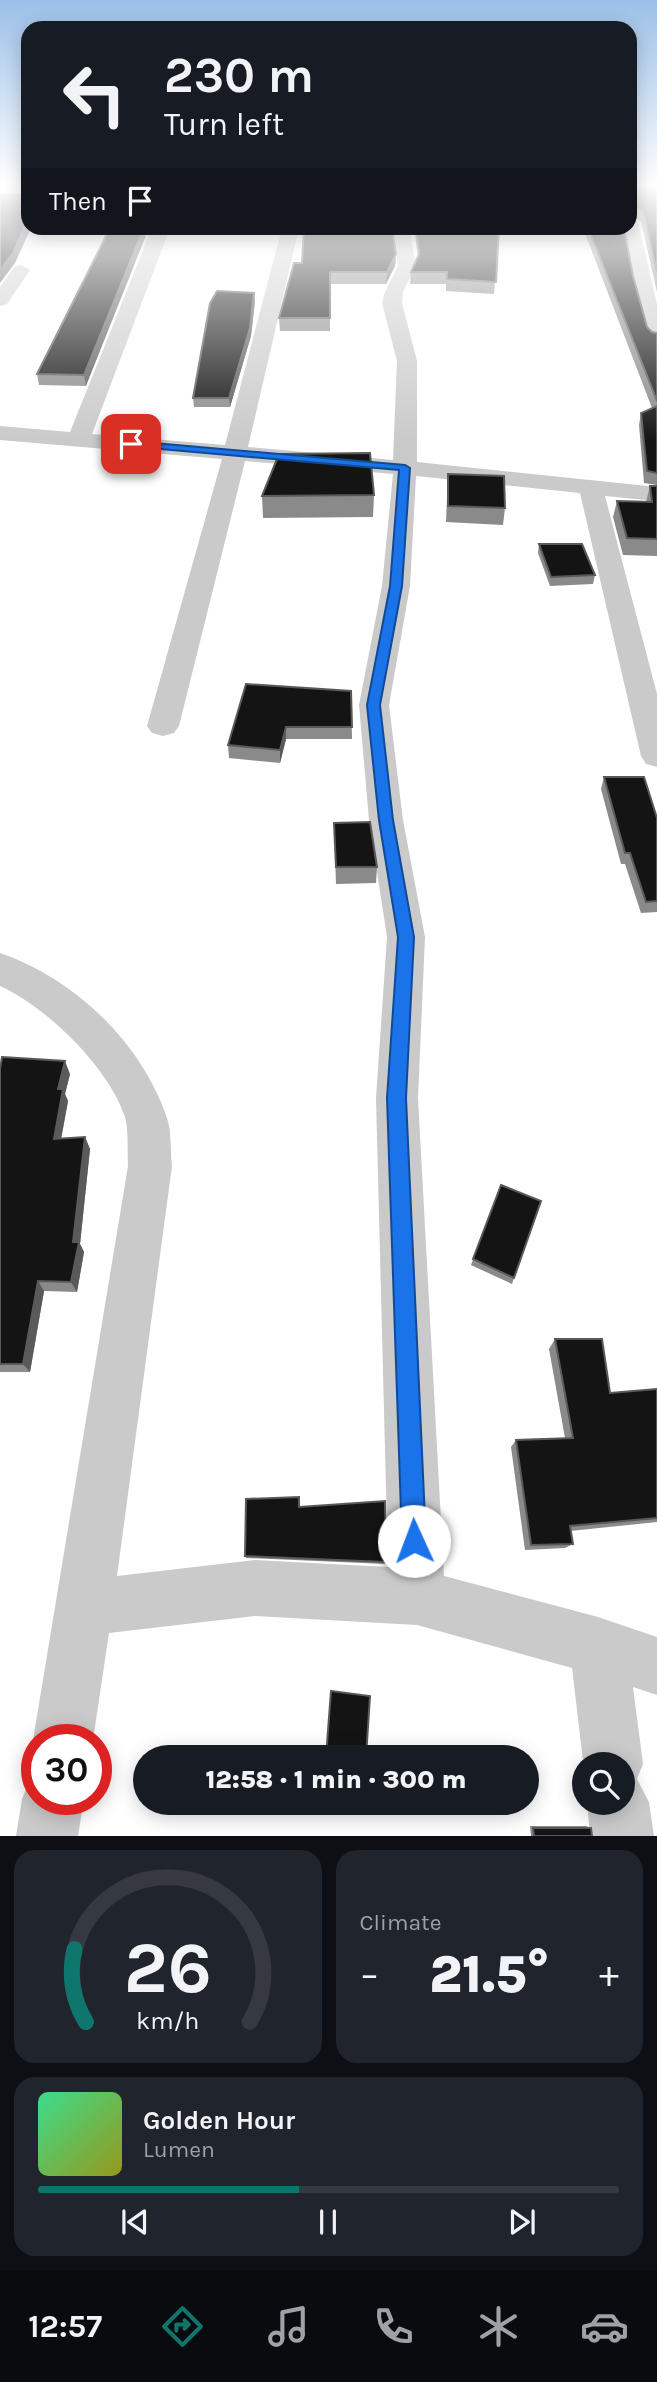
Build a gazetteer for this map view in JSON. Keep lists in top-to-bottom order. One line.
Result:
{"page":{"turn":["230 m","Turn left"],"then":"Then","limit":"30","trip":"12:58 · 1 min · 300 m","tile":"Climate","heat":["−","21.5°","+"],"song":["Golden Hour","Lumen"],"tabs":"12:57","gauge":["26","km/h"]}}
